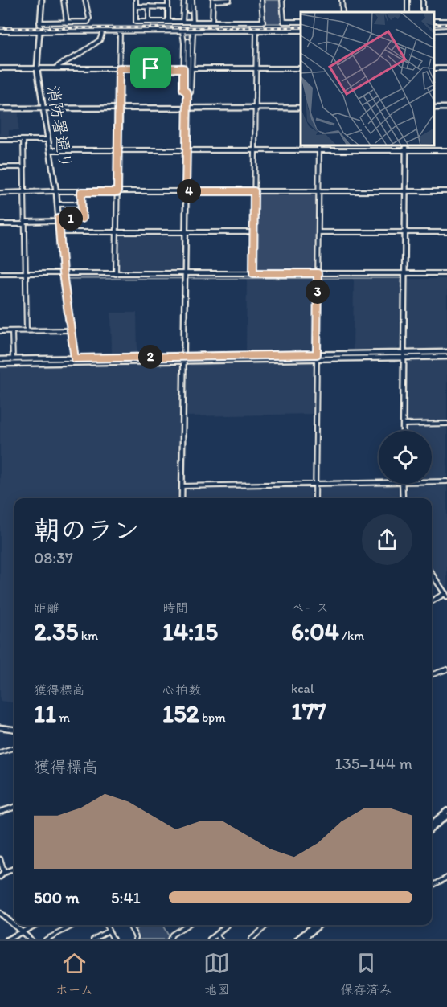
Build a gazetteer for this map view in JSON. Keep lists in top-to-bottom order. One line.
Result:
{"streets":{"street":["消防署通り"]},"page":{"pins":["4","1","3","2"],"heading":["朝のラン","08:37"],"stats":[["距離","2.35 km"],["時間","14:15"],["ペース","6:04 /km"],["獲得標高","11 m"],["心拍数","152 bpm"],["kcal","177"]],"chart":["獲得標高","135–144 m"],"list":[{"name":"500 m","note":"5:41"}],"tabs":["ホーム","地図","保存済み"]}}
